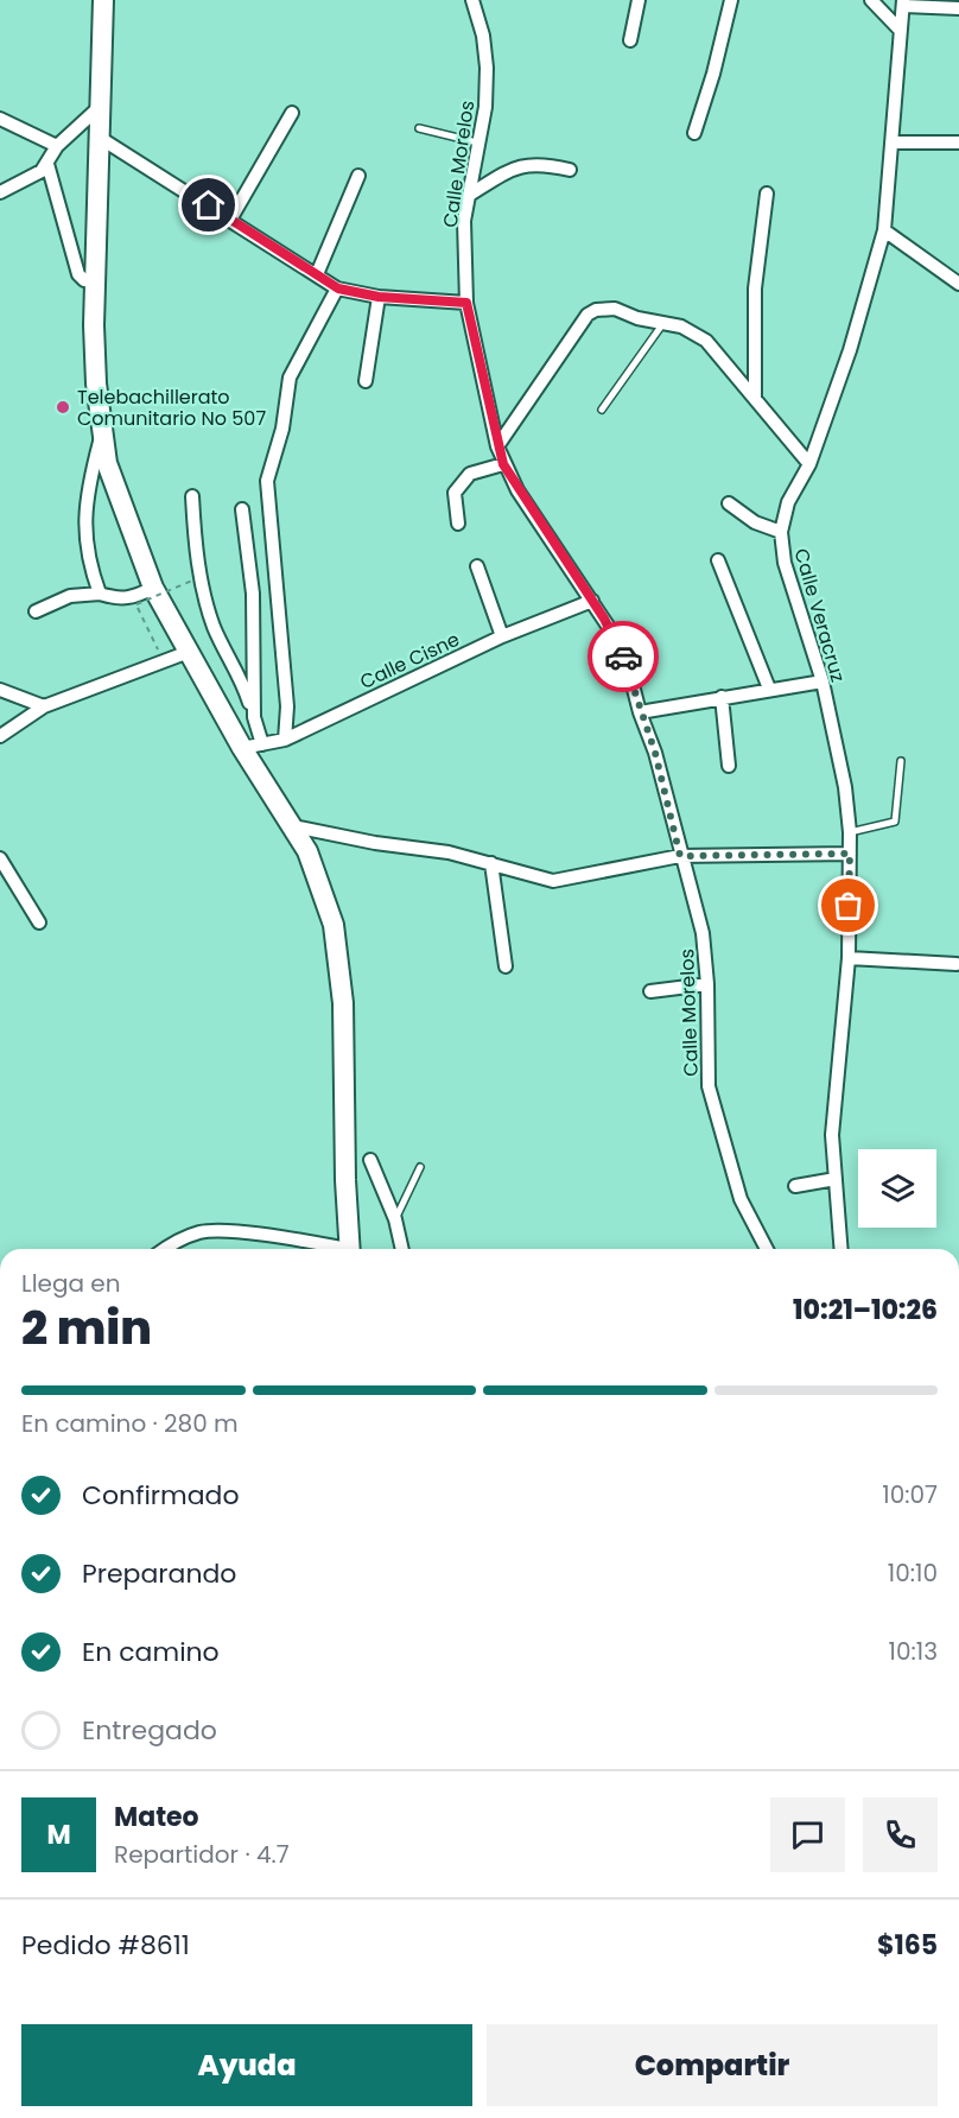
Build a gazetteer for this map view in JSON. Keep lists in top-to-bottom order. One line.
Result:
{"streets":{"street":["Calle Morelos","Calle Veracruz","Calle Cisne"]},"crossings":[["Calle Morelos","Calle Cisne"]],"places":["Telebachillerato Comunitario No 507"],"page":{"heading":["2 min","Llega en","10:21–10:26"],"panel":["Mateo","Repartidor · 4.7","Pedido #8611","$165"],"bar":"En camino · 280 m","list":[["Confirmado","10:07"],["Preparando","10:10"],["En camino","10:13"],"Entregado"],"round":"M","buttons":["Ayuda","Compartir"]}}
